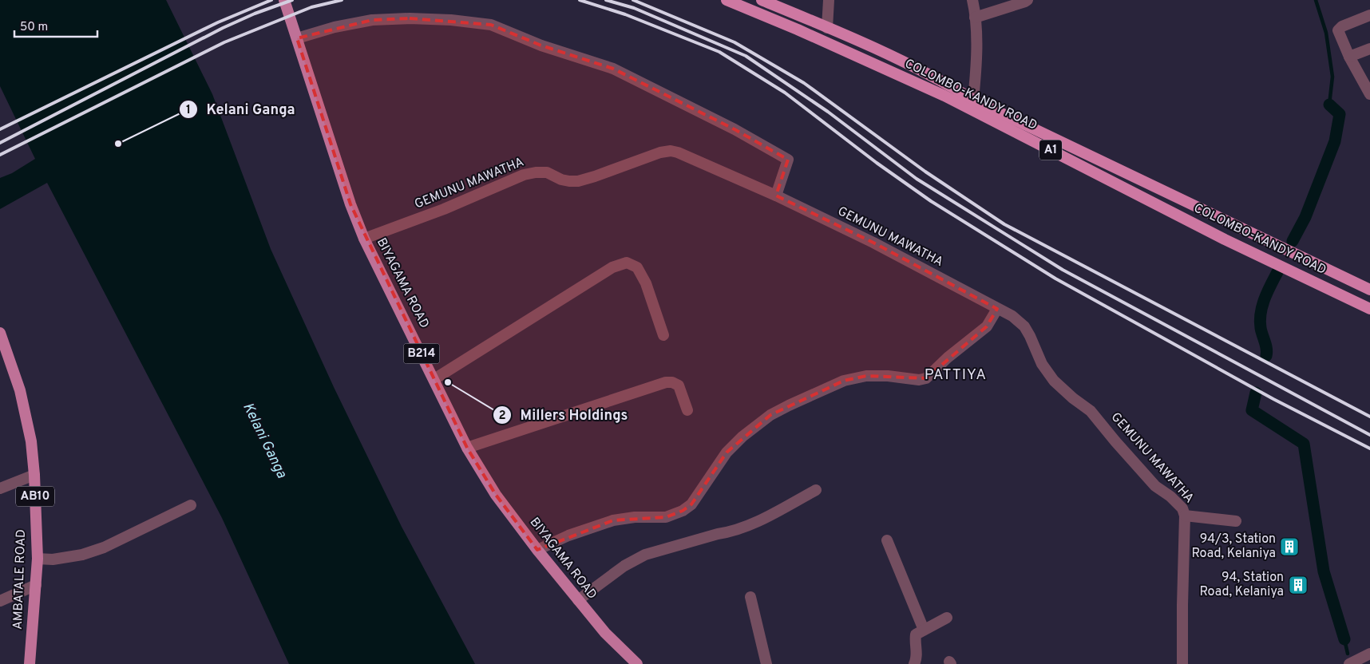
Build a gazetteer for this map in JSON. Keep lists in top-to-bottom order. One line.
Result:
{"streets":{"highway":["COLOMBO-KANDY ROAD","A1"],"main road":["BIYAGAMA ROAD","B214","AB10","AMBATALE ROAD"],"street":["GEMUNU MAWATHA"]},"crossings":[["GEMUNU MAWATHA","BIYAGAMA ROAD"]],"districts":["PATTIYA"],"water":["Kelani Ganga"],"places":{"other":["Kelani Ganga","Millers Holdings"],"building":["94/3, Station Road, Kelaniya","94, Station Road, Kelaniya"]},"scale_bar":"50 m"}
